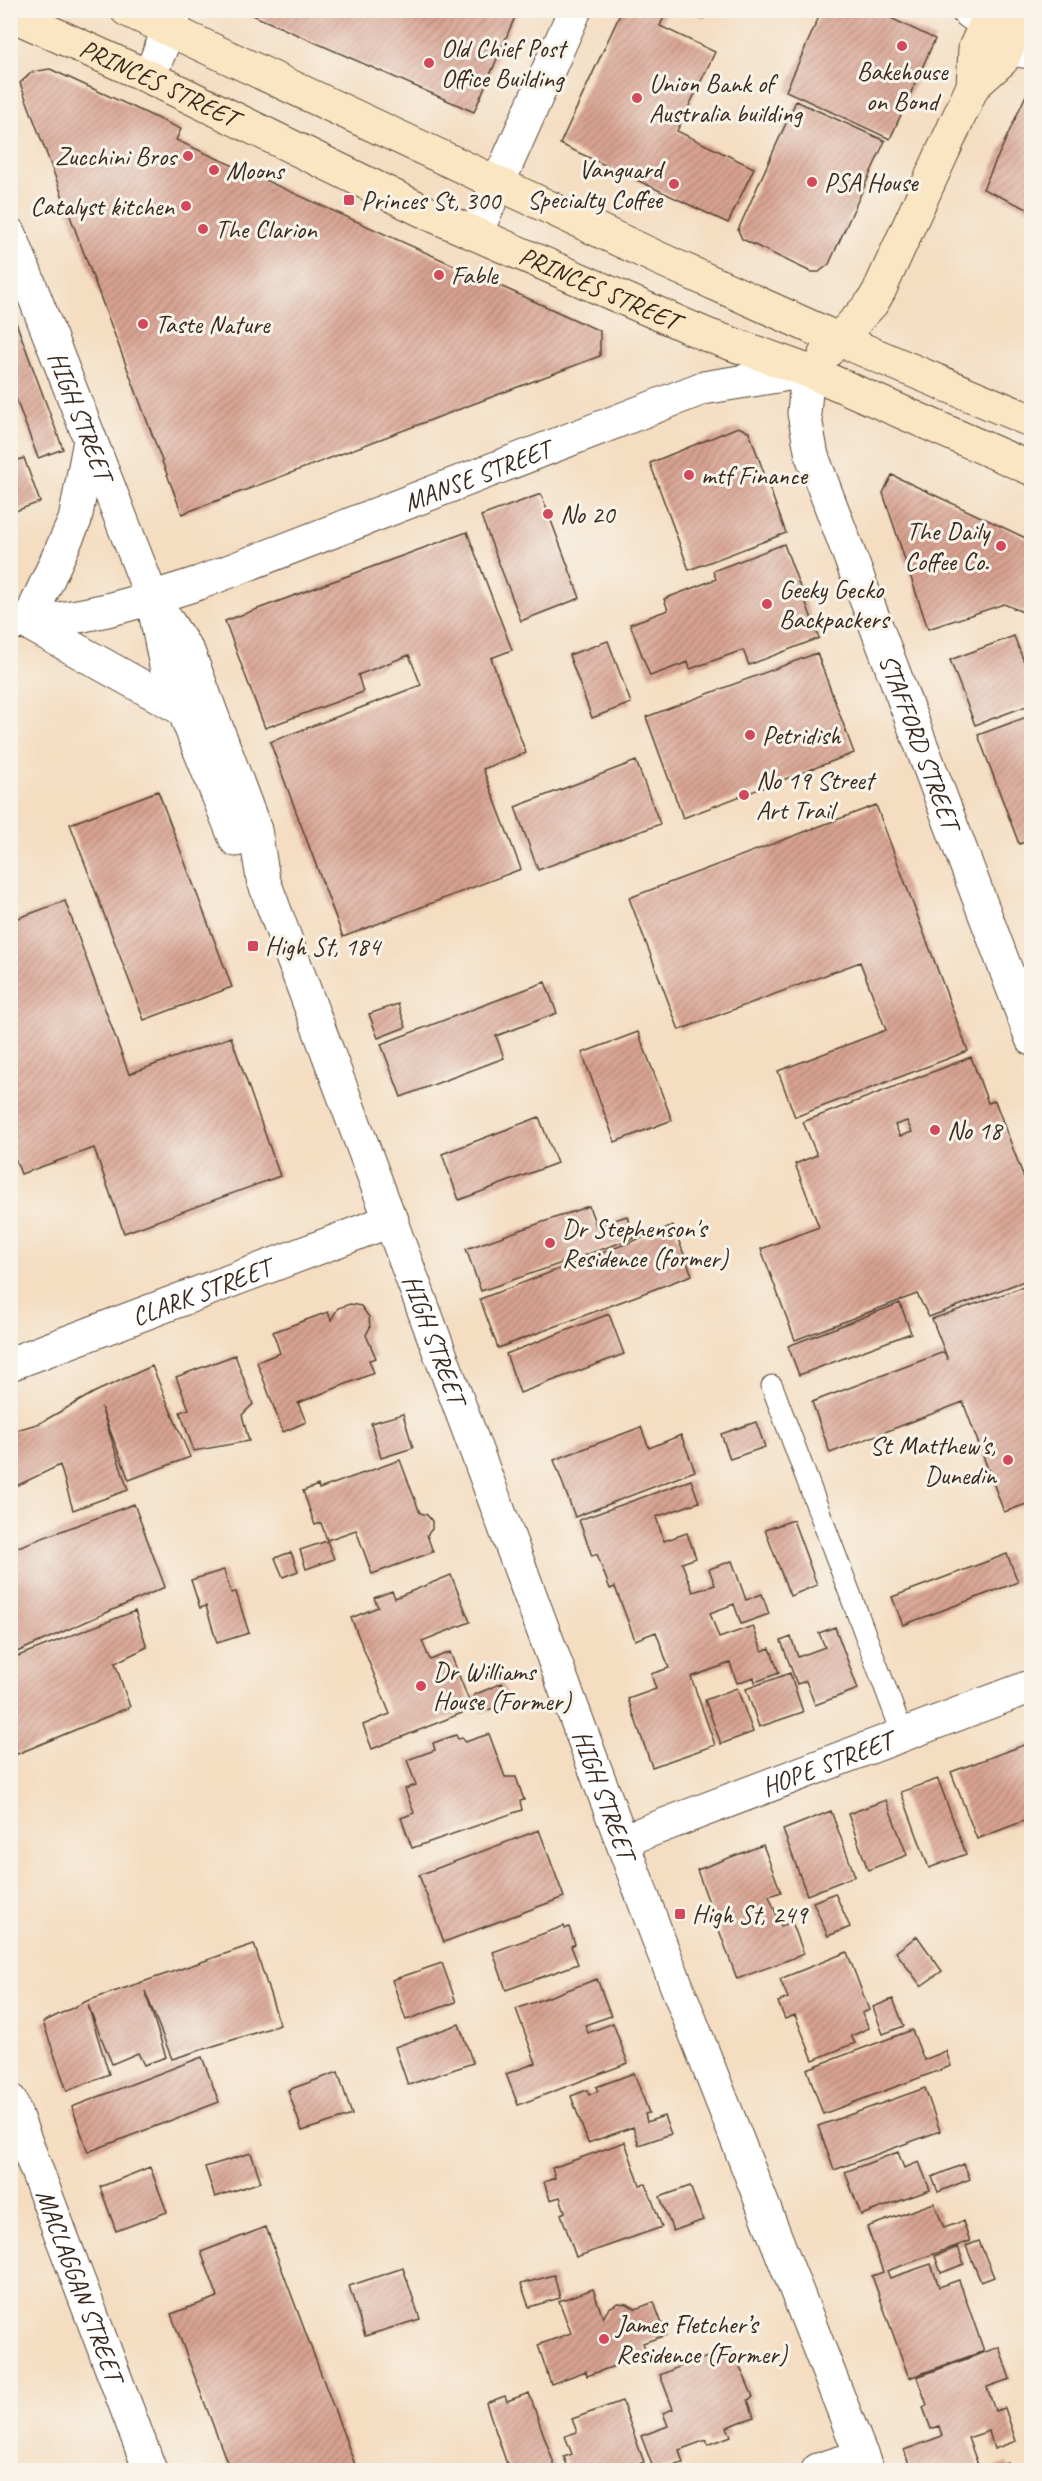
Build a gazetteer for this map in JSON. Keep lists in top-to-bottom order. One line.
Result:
{"streets":{"main road":["PRINCES STREET"],"street":["HIGH STREET","MANSE STREET","STAFFORD STREET","CLARK STREET","HOPE STREET","MACLAGGAN STREET"]},"crossings":[["PRINCES STREET","MANSE STREET"],["PRINCES STREET","STAFFORD STREET"],["HIGH STREET","MANSE STREET"],["HIGH STREET","CLARK STREET"],["HIGH STREET","HOPE STREET"],["MANSE STREET","STAFFORD STREET"]],"places":{"other":["Bakehouse on Bond","Old Chief Post Office Building","Union Bank of Australia building","Zucchini Bros","Moons","PSA House","Vanguard Specialty Coffee","Catalyst kitchen","The Clarion","Fable","Taste Nature","mtf Finance","No 20","The Daily Coffee Co.","Geeky Gecko Backpackers","Petridish","No 19 Street Art Trail","No 18","Dr Stephenson's Residence (former)","St Matthew's, Dunedin","Dr Williams House (Former)","James Fletcher’s Residence (Former)"],"transit":["Princes St, 300","High St, 184","High St, 249"]}}
